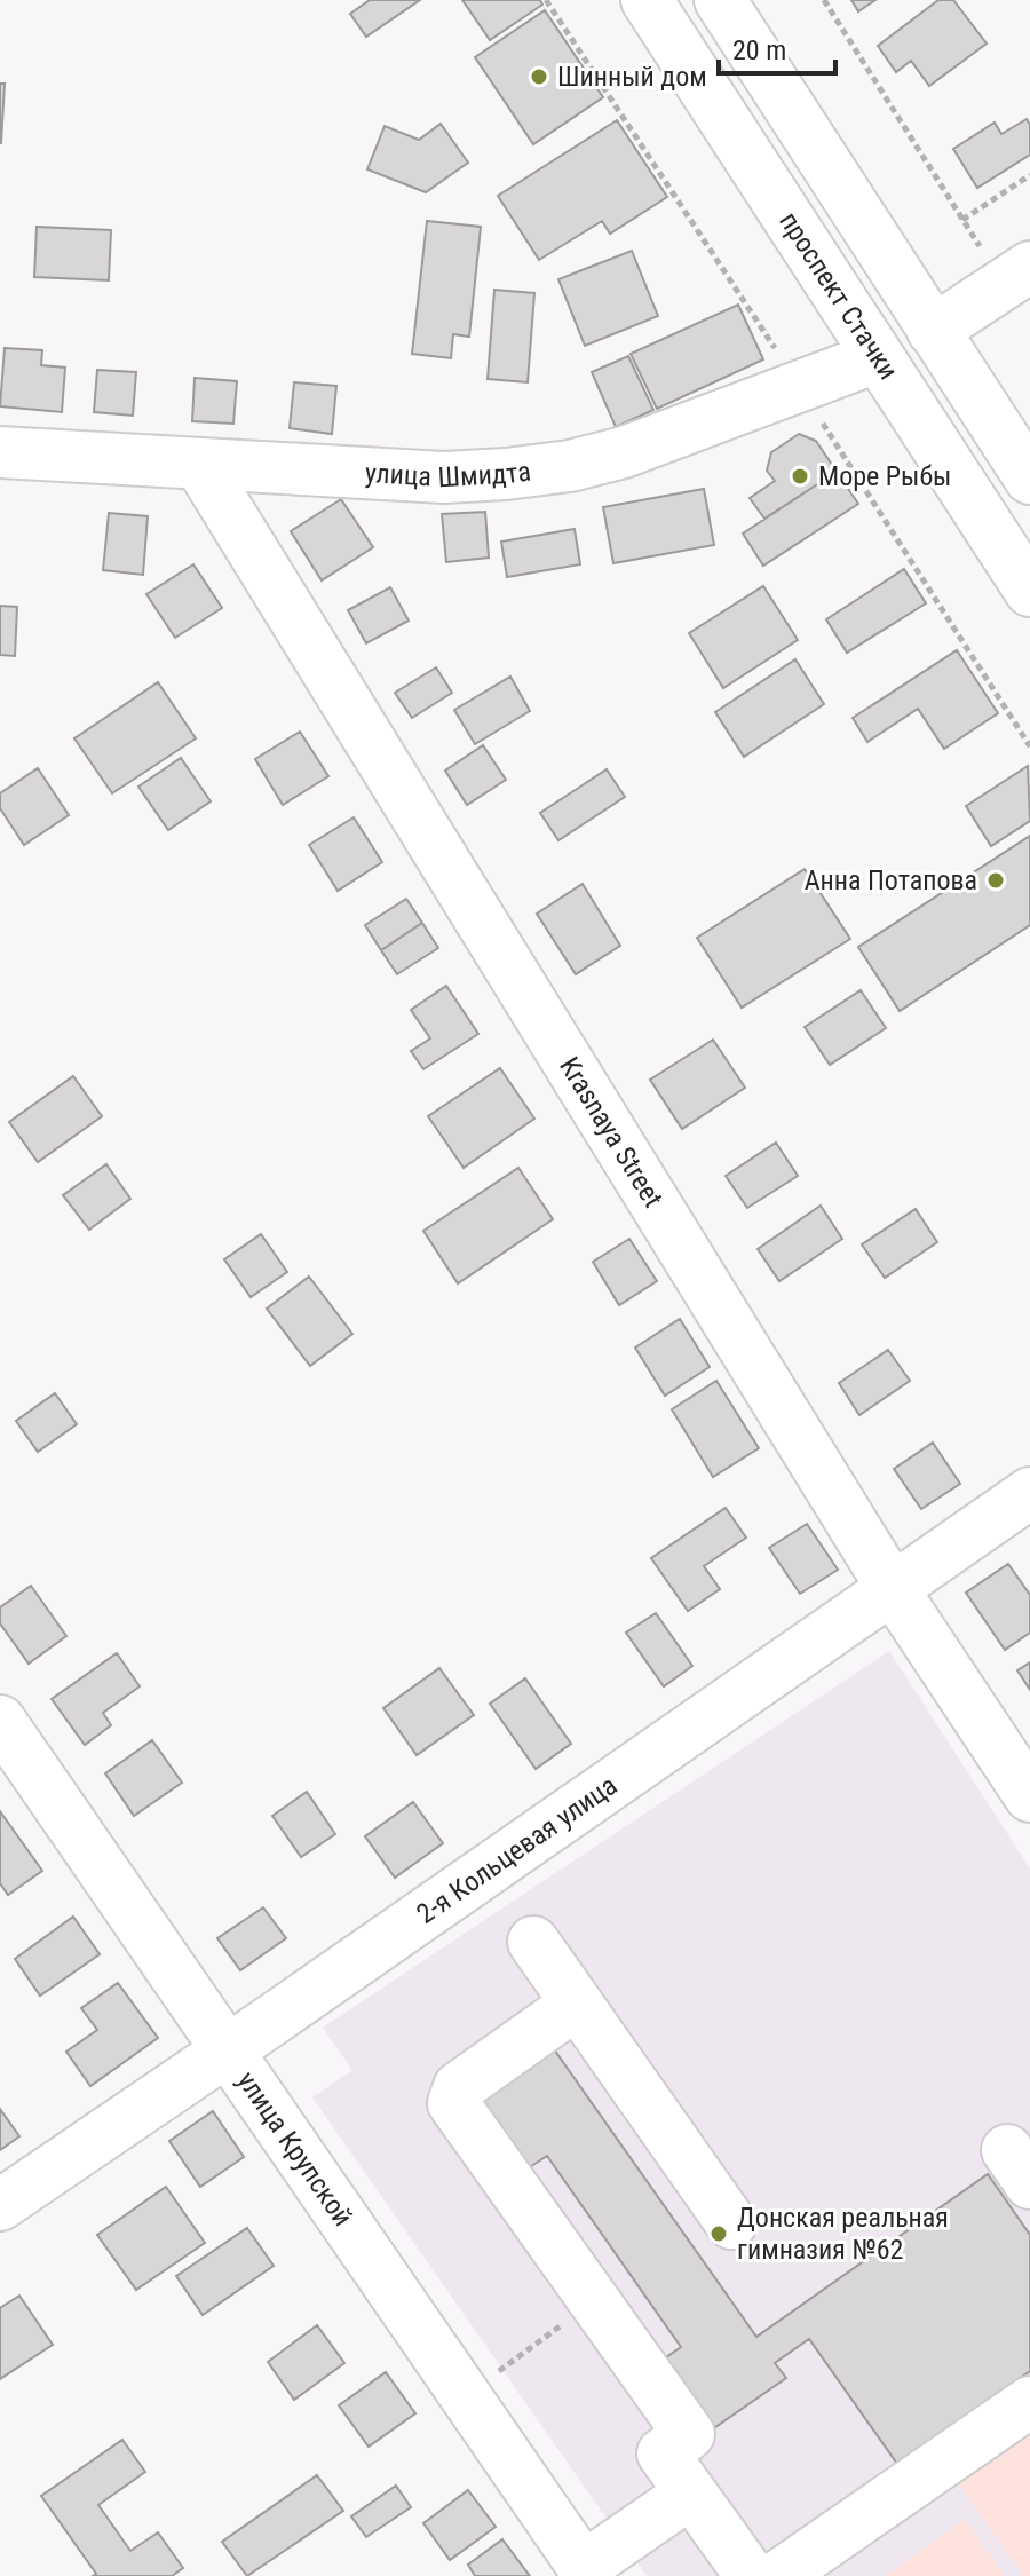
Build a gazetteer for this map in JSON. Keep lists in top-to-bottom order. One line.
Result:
{"streets":{"street":["проспект Стачки","улица Шмидта","Krasnaya Street","2-я Кольцевая улица","улица Крупской"]},"crossings":[["проспект Стачки","улица Шмидта"],["улица Шмидта","Krasnaya Street"],["Krasnaya Street","2-я Кольцевая улица"],["2-я Кольцевая улица","улица Крупской"]],"places":["Шинный дом","Море Рыбы","Анна Потапова","Донская реальная гимназия №62"],"scale_bar":"20 m"}
